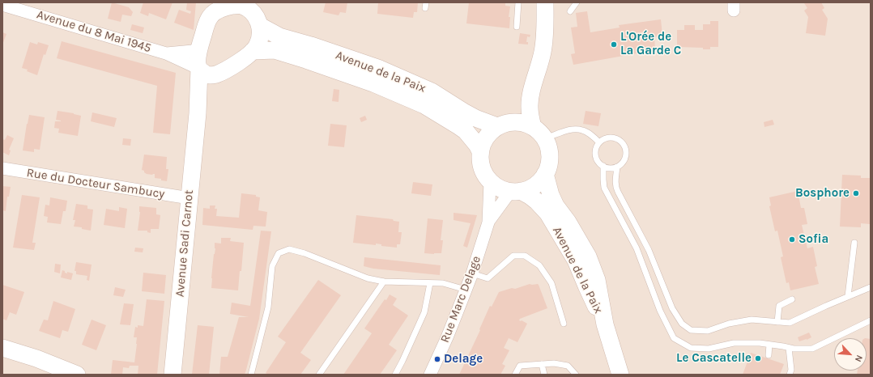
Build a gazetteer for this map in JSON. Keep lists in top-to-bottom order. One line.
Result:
{"streets":{"main road":["Avenue de la Paix","Avenue Sadi Carnot"],"street":["Avenue du 8 Mai 1945","Rue du Docteur Sambucy","Rue Marc Delage"]},"crossings":[["Avenue du 8 Mai 1945","Avenue de la Paix"],["Avenue du 8 Mai 1945","Avenue Sadi Carnot"],["Avenue de la Paix","Avenue Sadi Carnot"],["Avenue de la Paix","Rue Marc Delage"],["Rue du Docteur Sambucy","Avenue Sadi Carnot"]],"places":["L'Orée de La Garde C","Bosphore","Sofia","Le Cascatelle","Delage"],"north":"bottom right"}
